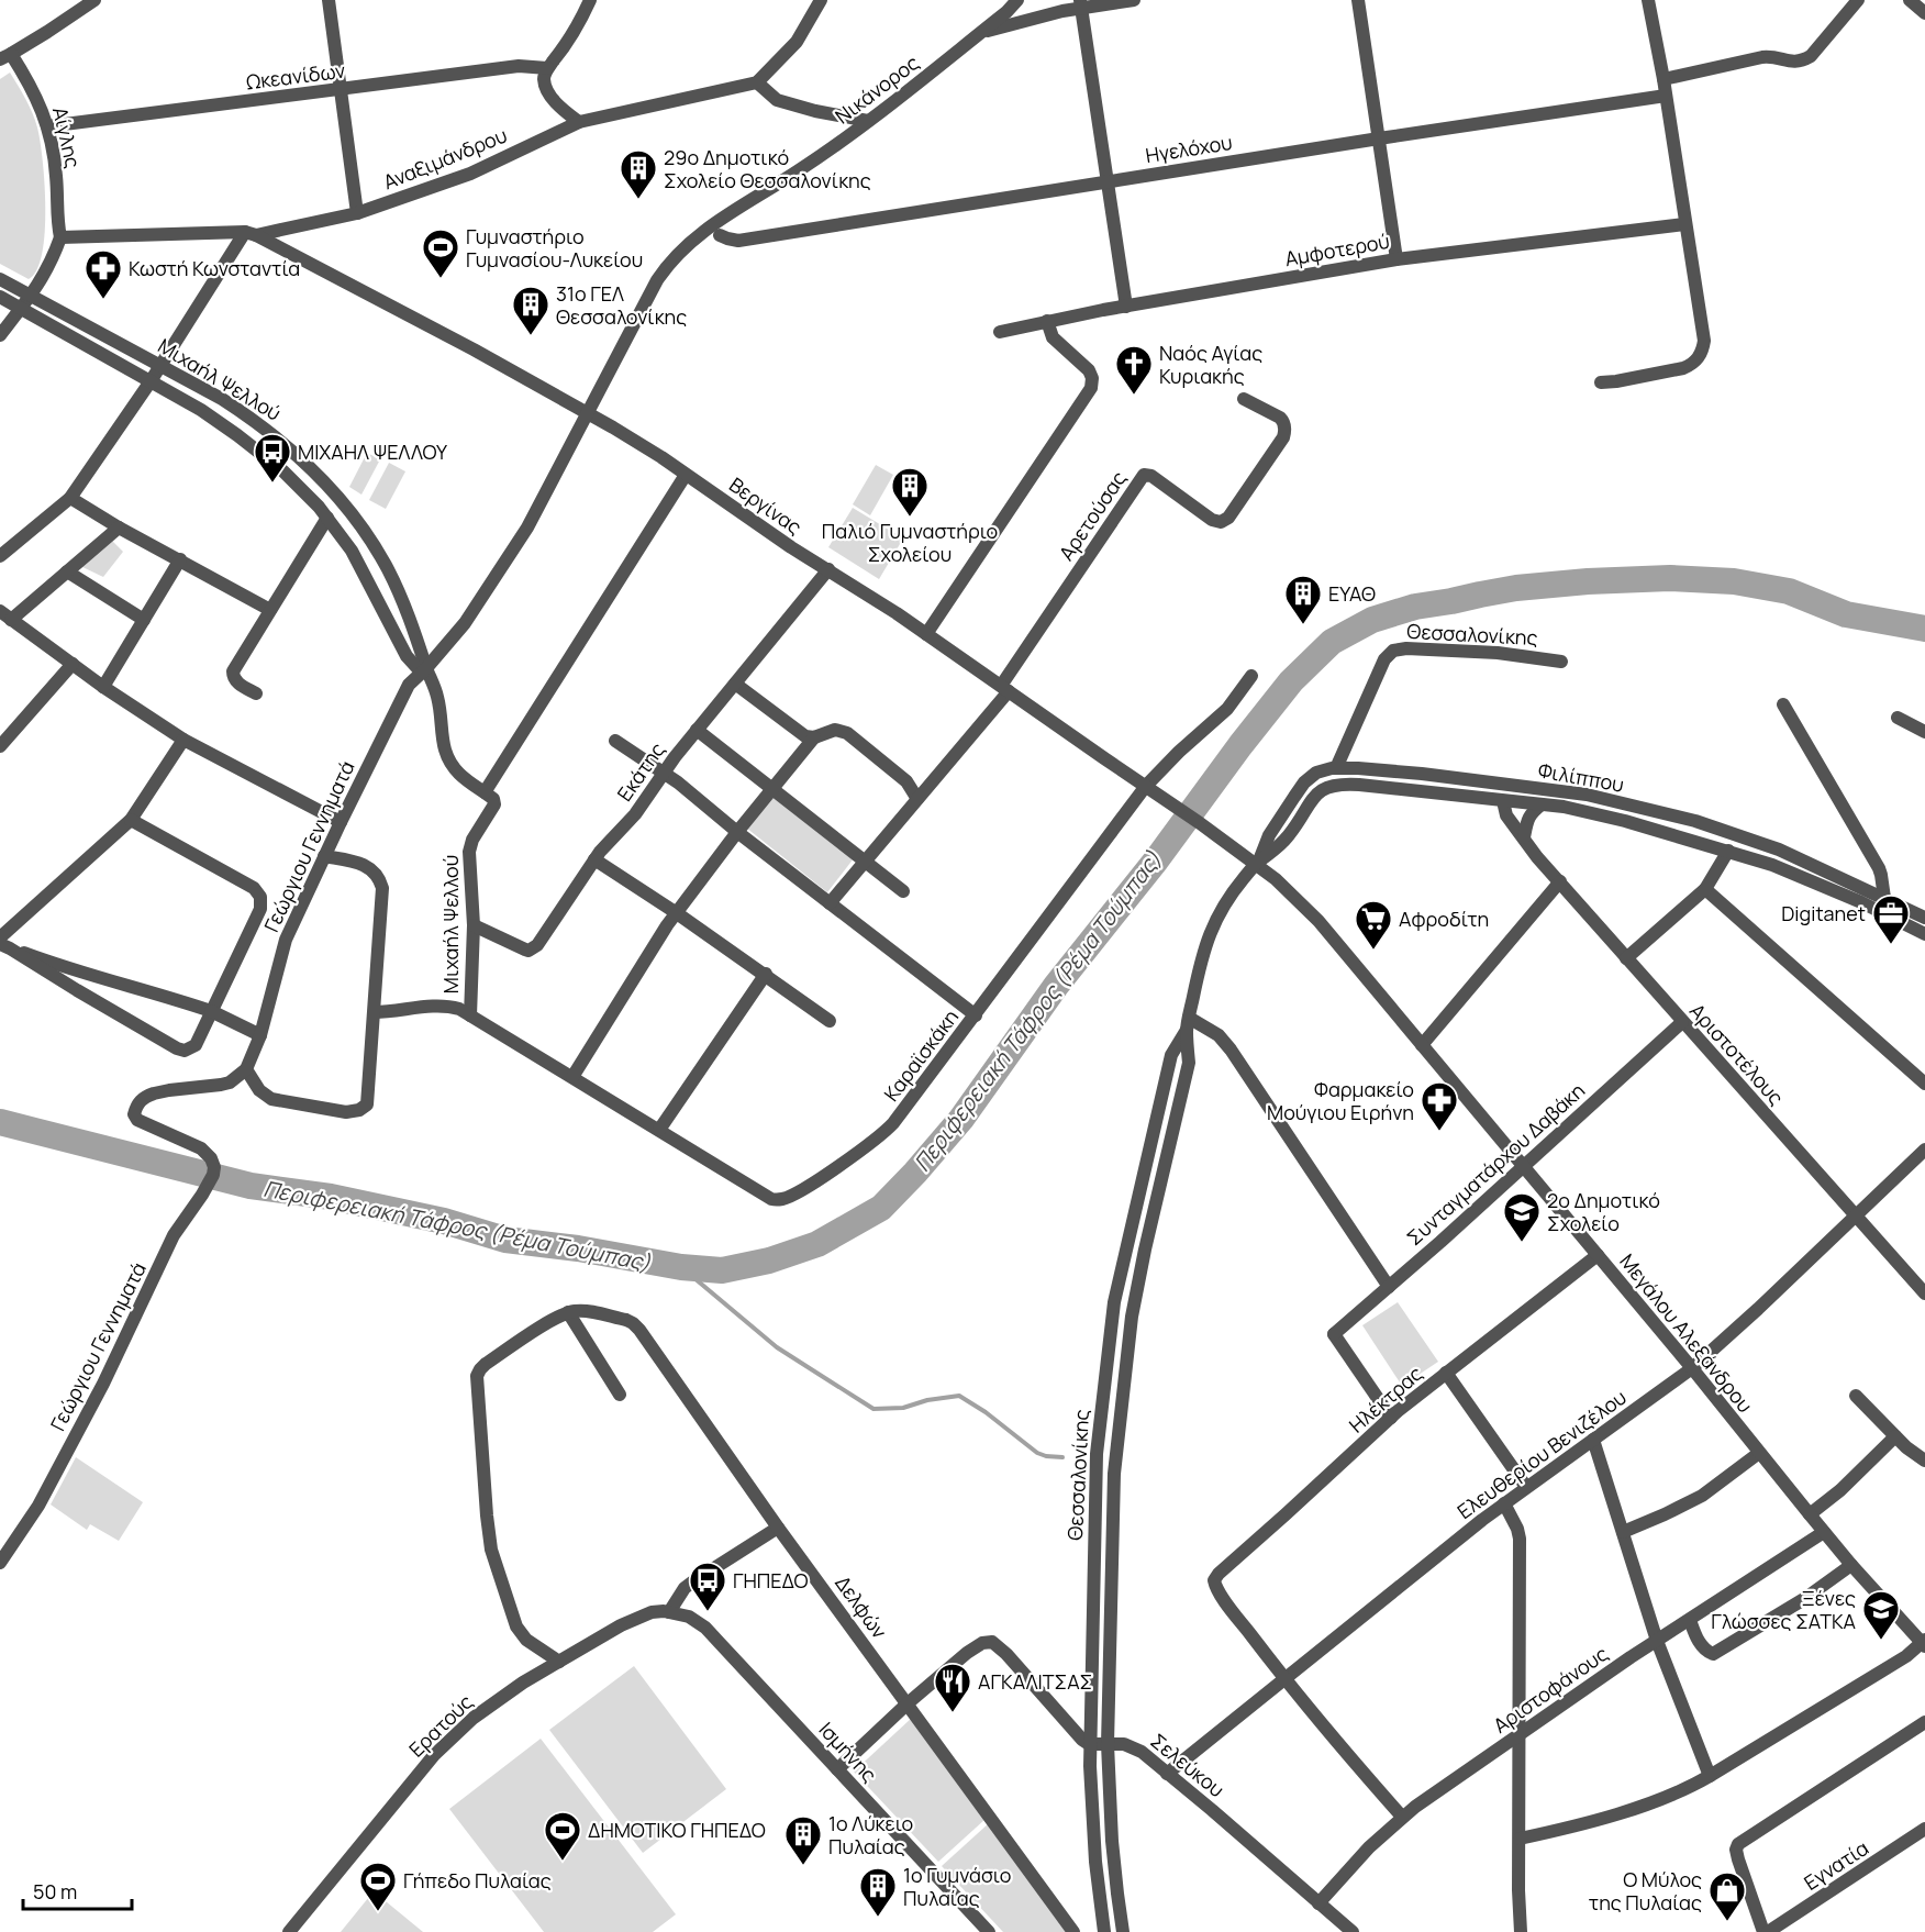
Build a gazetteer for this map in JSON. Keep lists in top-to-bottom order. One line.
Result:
{"streets":{"street":["Ωκεανίδων","Νικάνορος","Αίγλης","Ηγελόχου","Αναξιμάνδρου","Αμφοτερού","Μιχαήλ Ψελλού","Βεργίνας","Αρετούσας","Θεσσαλονίκης","Εκάτης","Φιλίππου","Γεώργιου Γεννηματά","Αριστοτέλους","Καραϊσκάκη","Συνταγματάρχου Δαβάκη","Μεγάλου Αλεξάνδρου","Ηλέκτρας","Ελευθερίου Βενιζέλου","Δελφών","Αριστοφάνους","Ερατούς","Ισμήνης","Σελεύκου","Εγνατία"]},"crossings":[["Ωκεανίδων","Αίγλης"],["Νικάνορος","Βεργίνας"],["Νικάνορος","Γεώργιου Γεννηματά"],["Αίγλης","Αναξιμάνδρου"],["Αναξιμάνδρου","Βεργίνας"],["Μιχαήλ Ψελλού","Εκάτης"],["Μιχαήλ Ψελλού","Γεώργιου Γεννηματά"],["Μιχαήλ Ψελλού","Καραϊσκάκη"],["Βεργίνας","Αρετούσας"],["Βεργίνας","Εκάτης"],["Βεργίνας","Γεώργιου Γεννηματά"],["Βεργίνας","Καραϊσκάκη"],["Βεργίνας","Μεγάλου Αλεξάνδρου"],["Θεσσαλονίκης","Φιλίππου"],["Θεσσαλονίκης","Μεγάλου Αλεξάνδρου"],["Θεσσαλονίκης","Σελεύκου"],["Φιλίππου","Αριστοτέλους"],["Φιλίππου","Μεγάλου Αλεξάνδρου"],["Αριστοτέλους","Συνταγματάρχου Δαβάκη"],["Αριστοτέλους","Ελευθερίου Βενιζέλου"],["Συνταγματάρχου Δαβάκη","Μεγάλου Αλεξάνδρου"],["Συνταγματάρχου Δαβάκη","Ηλέκτρας"],["Μεγάλου Αλεξάνδρου","Ηλέκτρας"],["Μεγάλου Αλεξάνδρου","Ελευθερίου Βενιζέλου"],["Μεγάλου Αλεξάνδρου","Αριστοφάνους"],["Ηλέκτρας","Ελευθερίου Βενιζέλου"],["Ελευθερίου Βενιζέλου","Σελεύκου"],["Αριστοφάνους","Σελεύκου"],["Ερατούς","Ισμήνης"]],"water":["Περιφερειακή Τάφρος (Ρέμα Τούμπας)"],"places":{"building":["29ο Δημοτικό Σχολείο Θεσσαλονίκης","31ο ΓΕΛ Θεσσαλονίκης","Παλιό Γυμναστήριο Σχολείου","ΕΥΑΘ","1ο Λύκειο Πυλαίας","1ο Γυμνάσιο Πυλαίας"],"sports":["Γυμναστήριο Γυμνασίου-Λυκείου","ΔΗΜΟΤΙΚΟ ΓΗΠΕΔΟ","Γήπεδο Πυλαίας"],"pharmacy":["Κωστή Κωνσταντία","Φαρμακείο Μούγιου Ειρήνη"],"church":["Ναός Αγίας Κυριακής"],"bus stop":["ΜΙΧΑΗΛ ΨΕΛΛΟΥ","ΓΗΠΕΔΟ"],"office":["Digitanet"],"supermarket":["Αφροδίτη"],"school or university":["2ο Δημοτικό Σχολείο","Ξένες Γλώσσες ΣΑΤΚΑ"],"restaurant":["ΑΓΚΑΛΙΤΣΑΣ"],"shop":["Ο Μύλος της Πυλαίας"]},"scale_bar":"50 m"}
